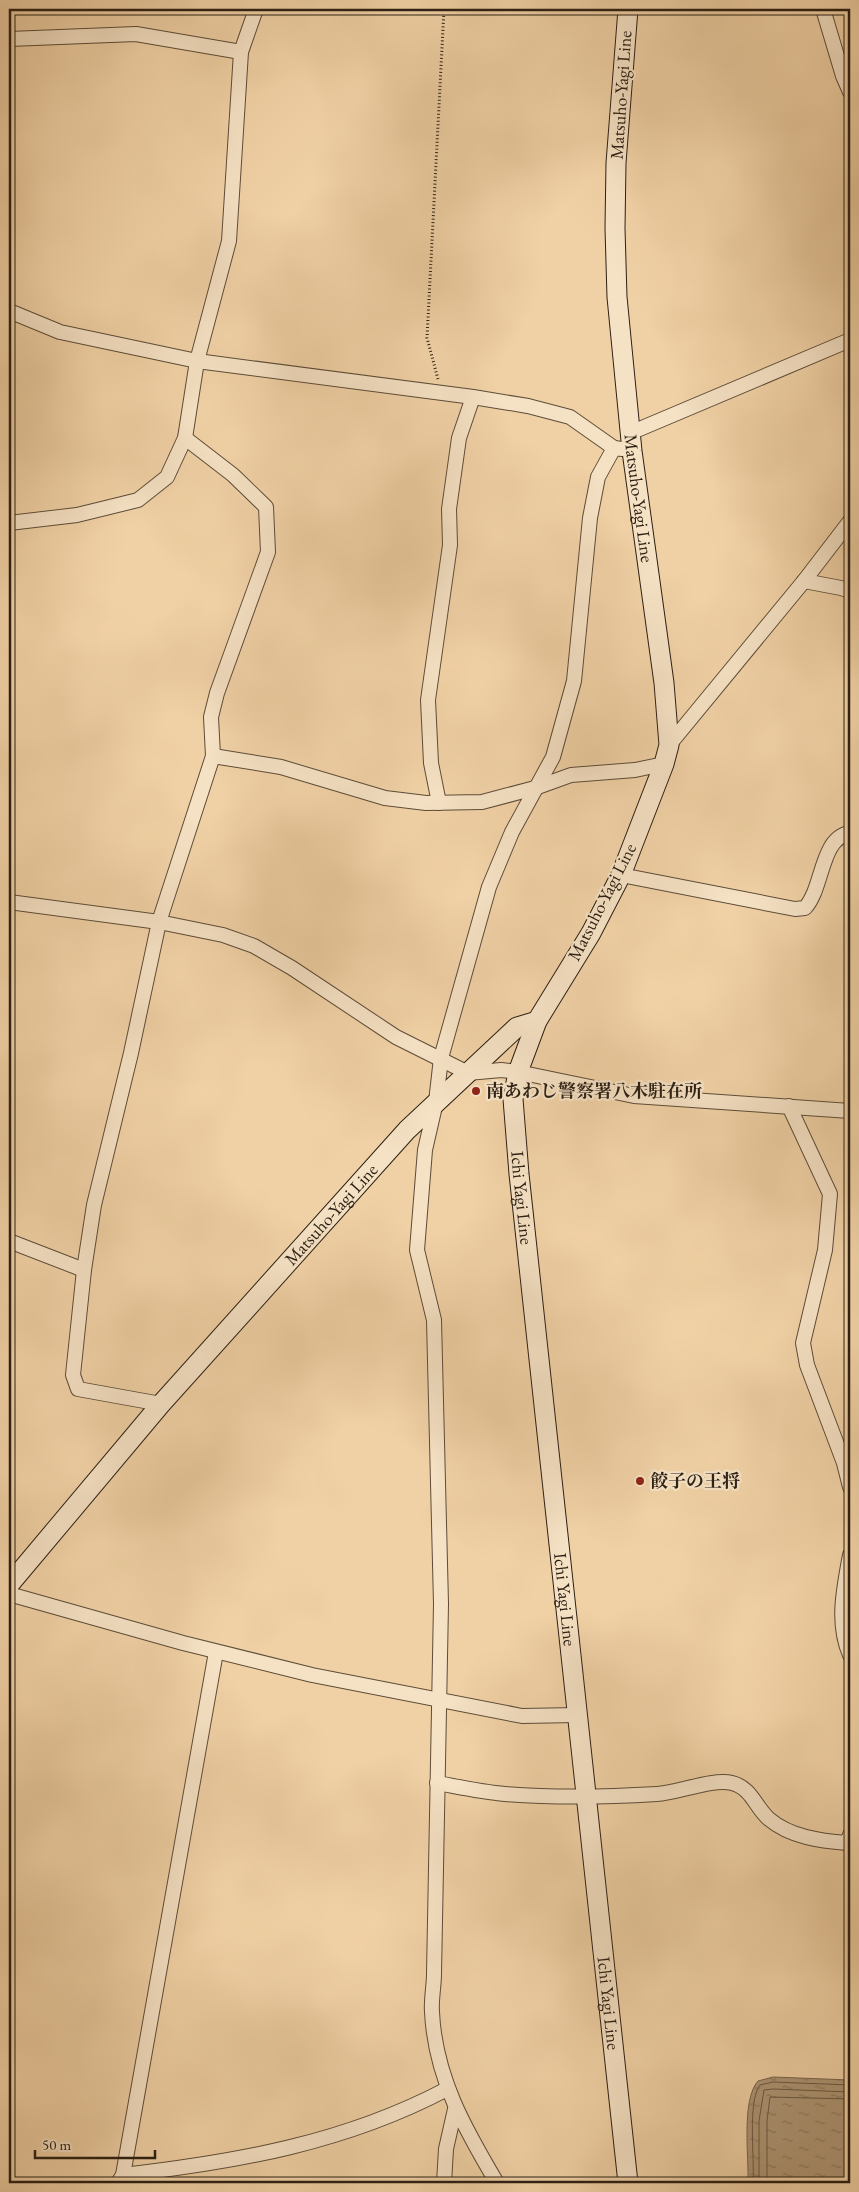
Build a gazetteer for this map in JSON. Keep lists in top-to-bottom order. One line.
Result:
{"streets":{"main road":["Matsuho-Yagi Line","Ichi Yagi Line"]},"crossings":[["Matsuho-Yagi Line","Ichi Yagi Line"]],"places":["南あわじ警察署八木駐在所","餃子の王将"],"scale_bar":"50 m"}
